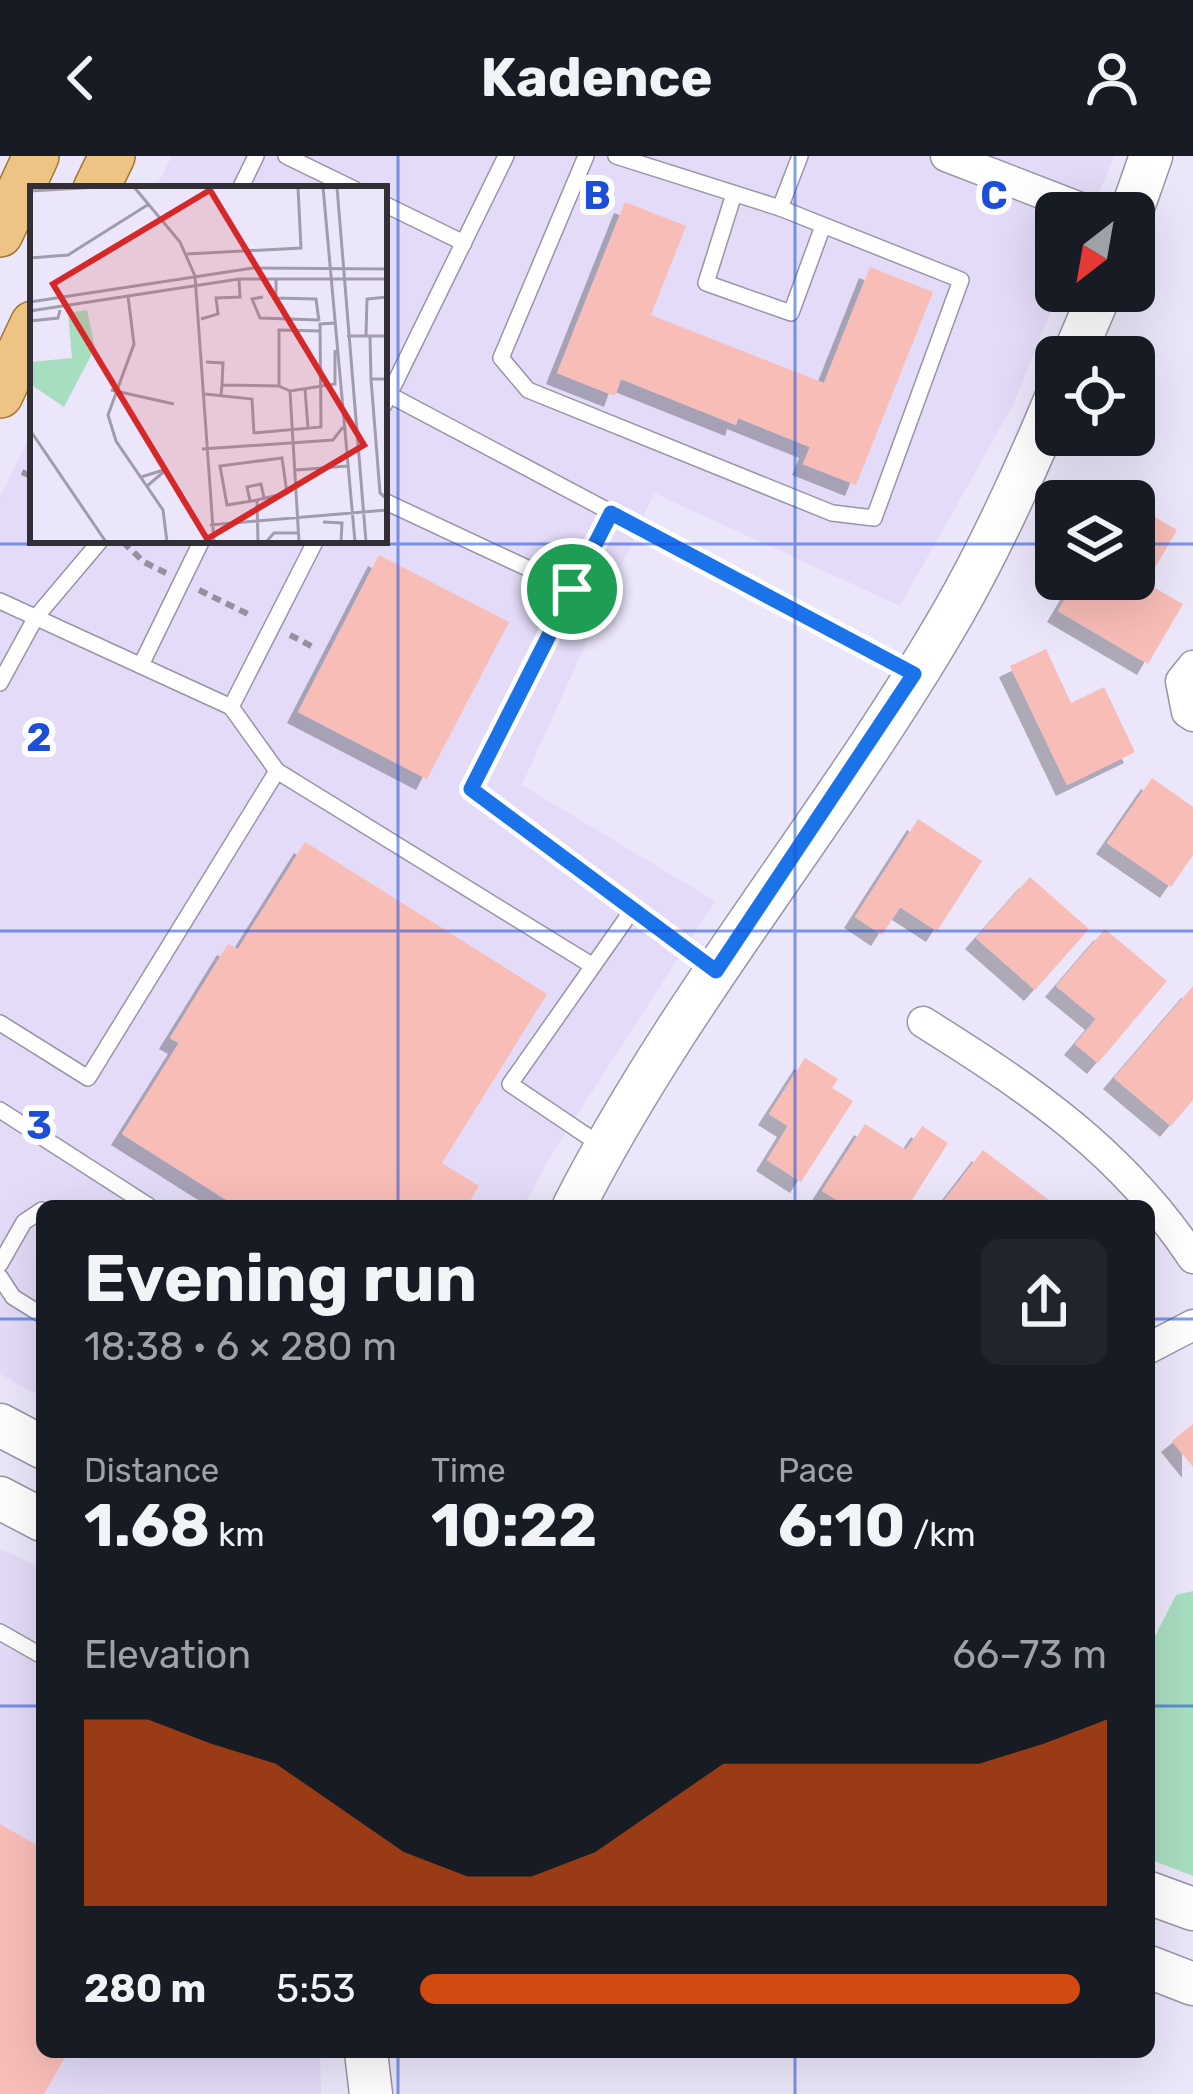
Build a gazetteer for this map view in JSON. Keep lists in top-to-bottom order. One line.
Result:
{"north":"bottom left","page":{"header":"Kadence","heading":["Evening run","18:38 · 6 × 280 m"],"stats":[["Distance","1.68 km"],["Time","10:22"],["Pace","6:10 /km"]],"chart":["Elevation","66–73 m"],"list":[{"name":"280 m","note":"5:53"}]},"grid":{"columns":["B","C"],"rows":["2","3"]}}
